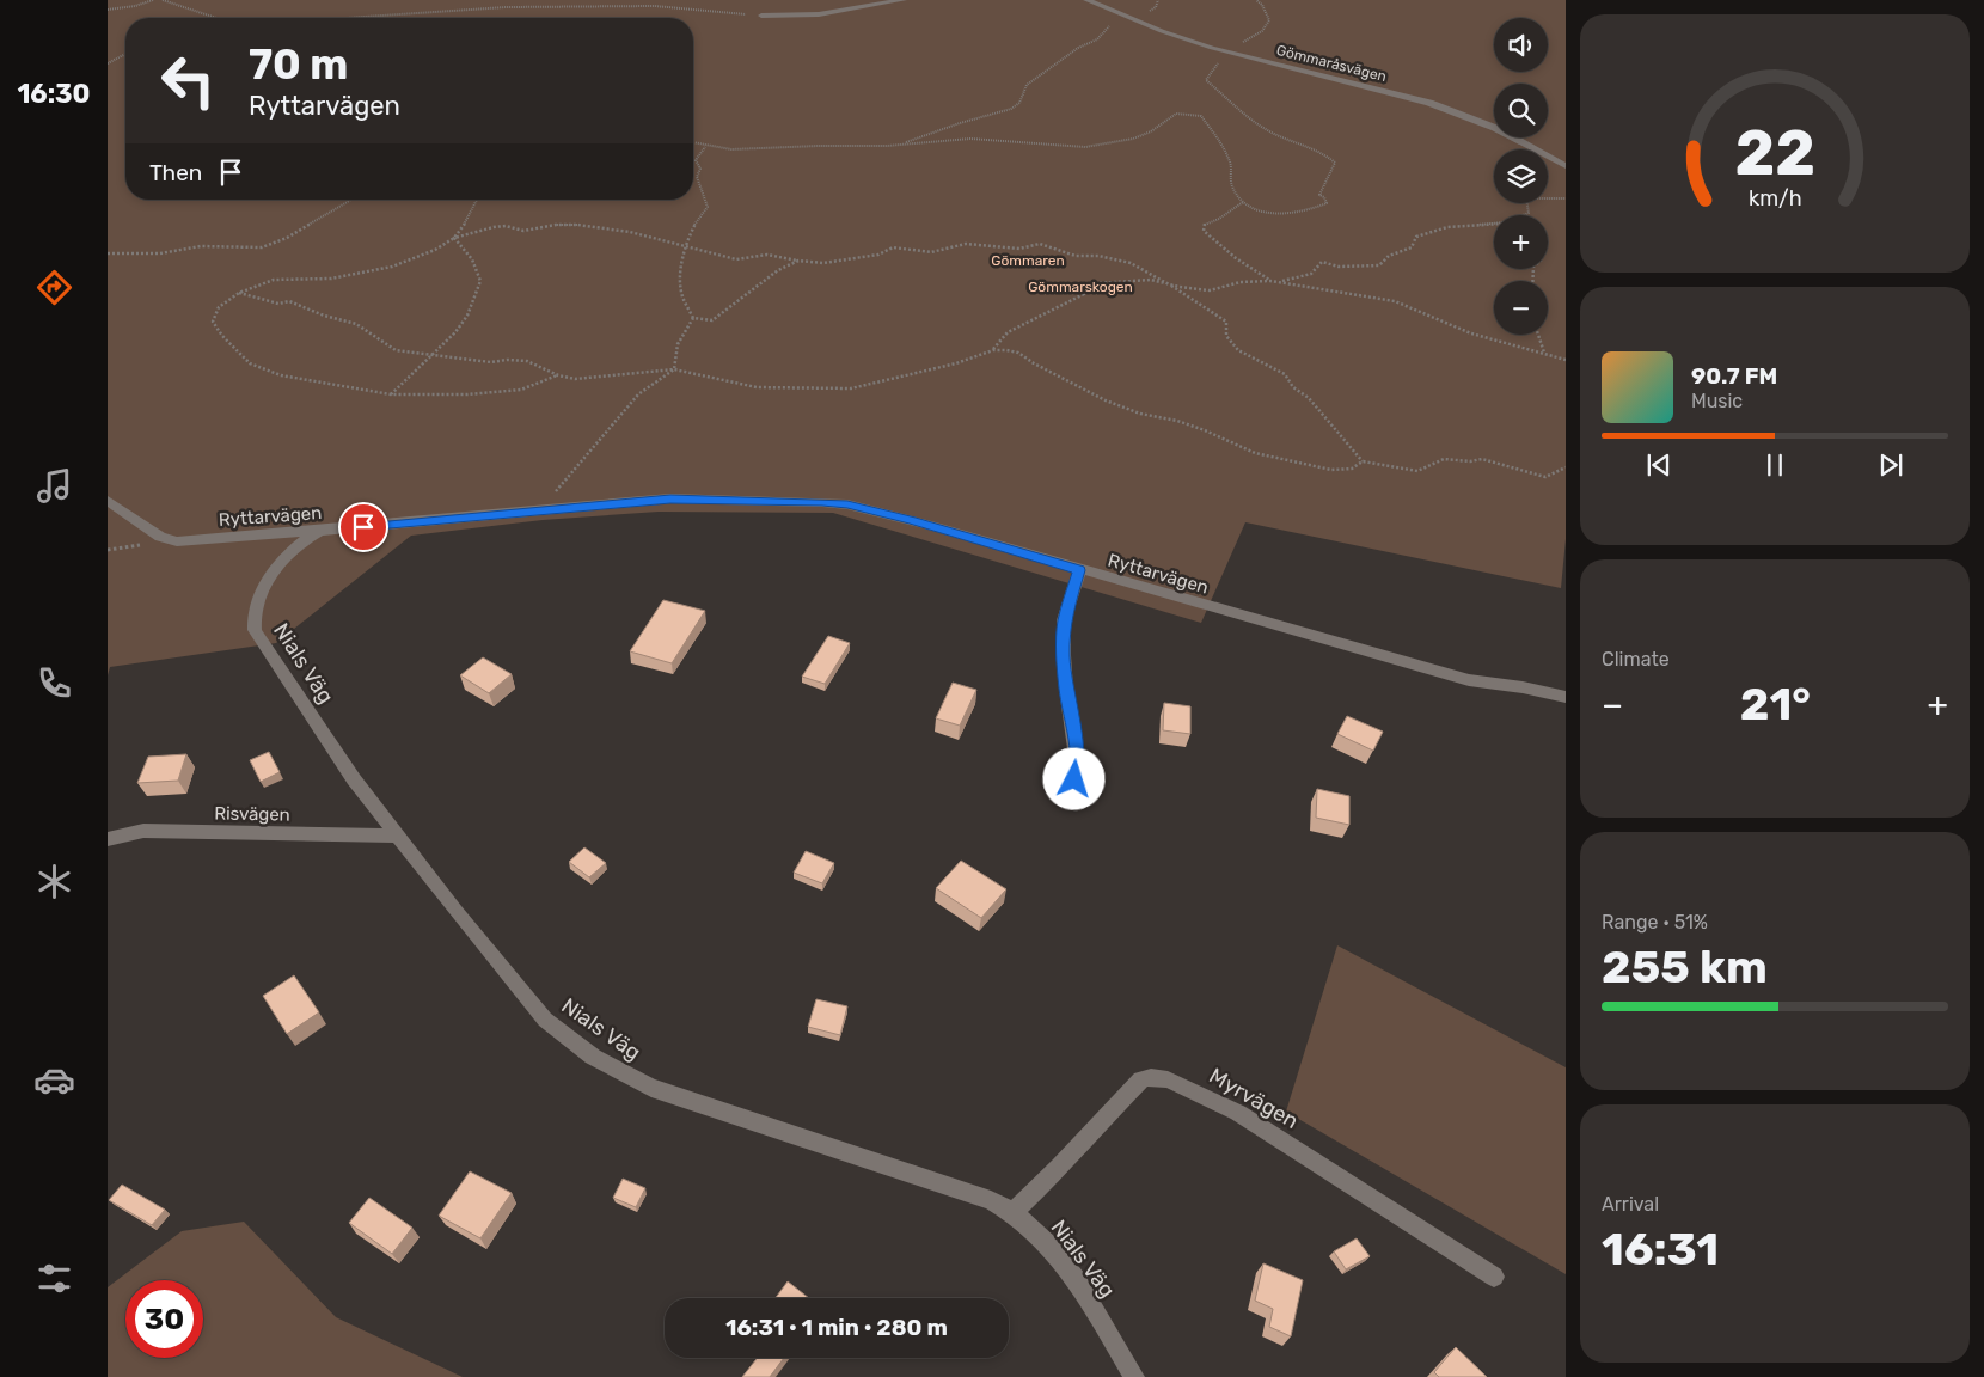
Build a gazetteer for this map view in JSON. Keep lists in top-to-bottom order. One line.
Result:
{"streets":{"street":["Gömmaråsvägen","Ryttarvägen","Nials Väg","Risvägen","Myrvägen"]},"crossings":[["Ryttarvägen","Nials Väg"],["Nials Väg","Risvägen"],["Nials Väg","Myrvägen"]],"parks":["Gömmaren","Gömmarskogen"],"page":{"tabs":"16:30","map_buttons":["+","−"],"turn":["70 m","Ryttarvägen"],"then":"Then","song":["90.7 FM","Music"],"tile":["Climate",["Range · 51%","255 km"],["Arrival","16:31"]],"heat":["−","21°","+"],"limit":"30","trip":"16:31 · 1 min · 280 m","gauge":["22","km/h"]}}
